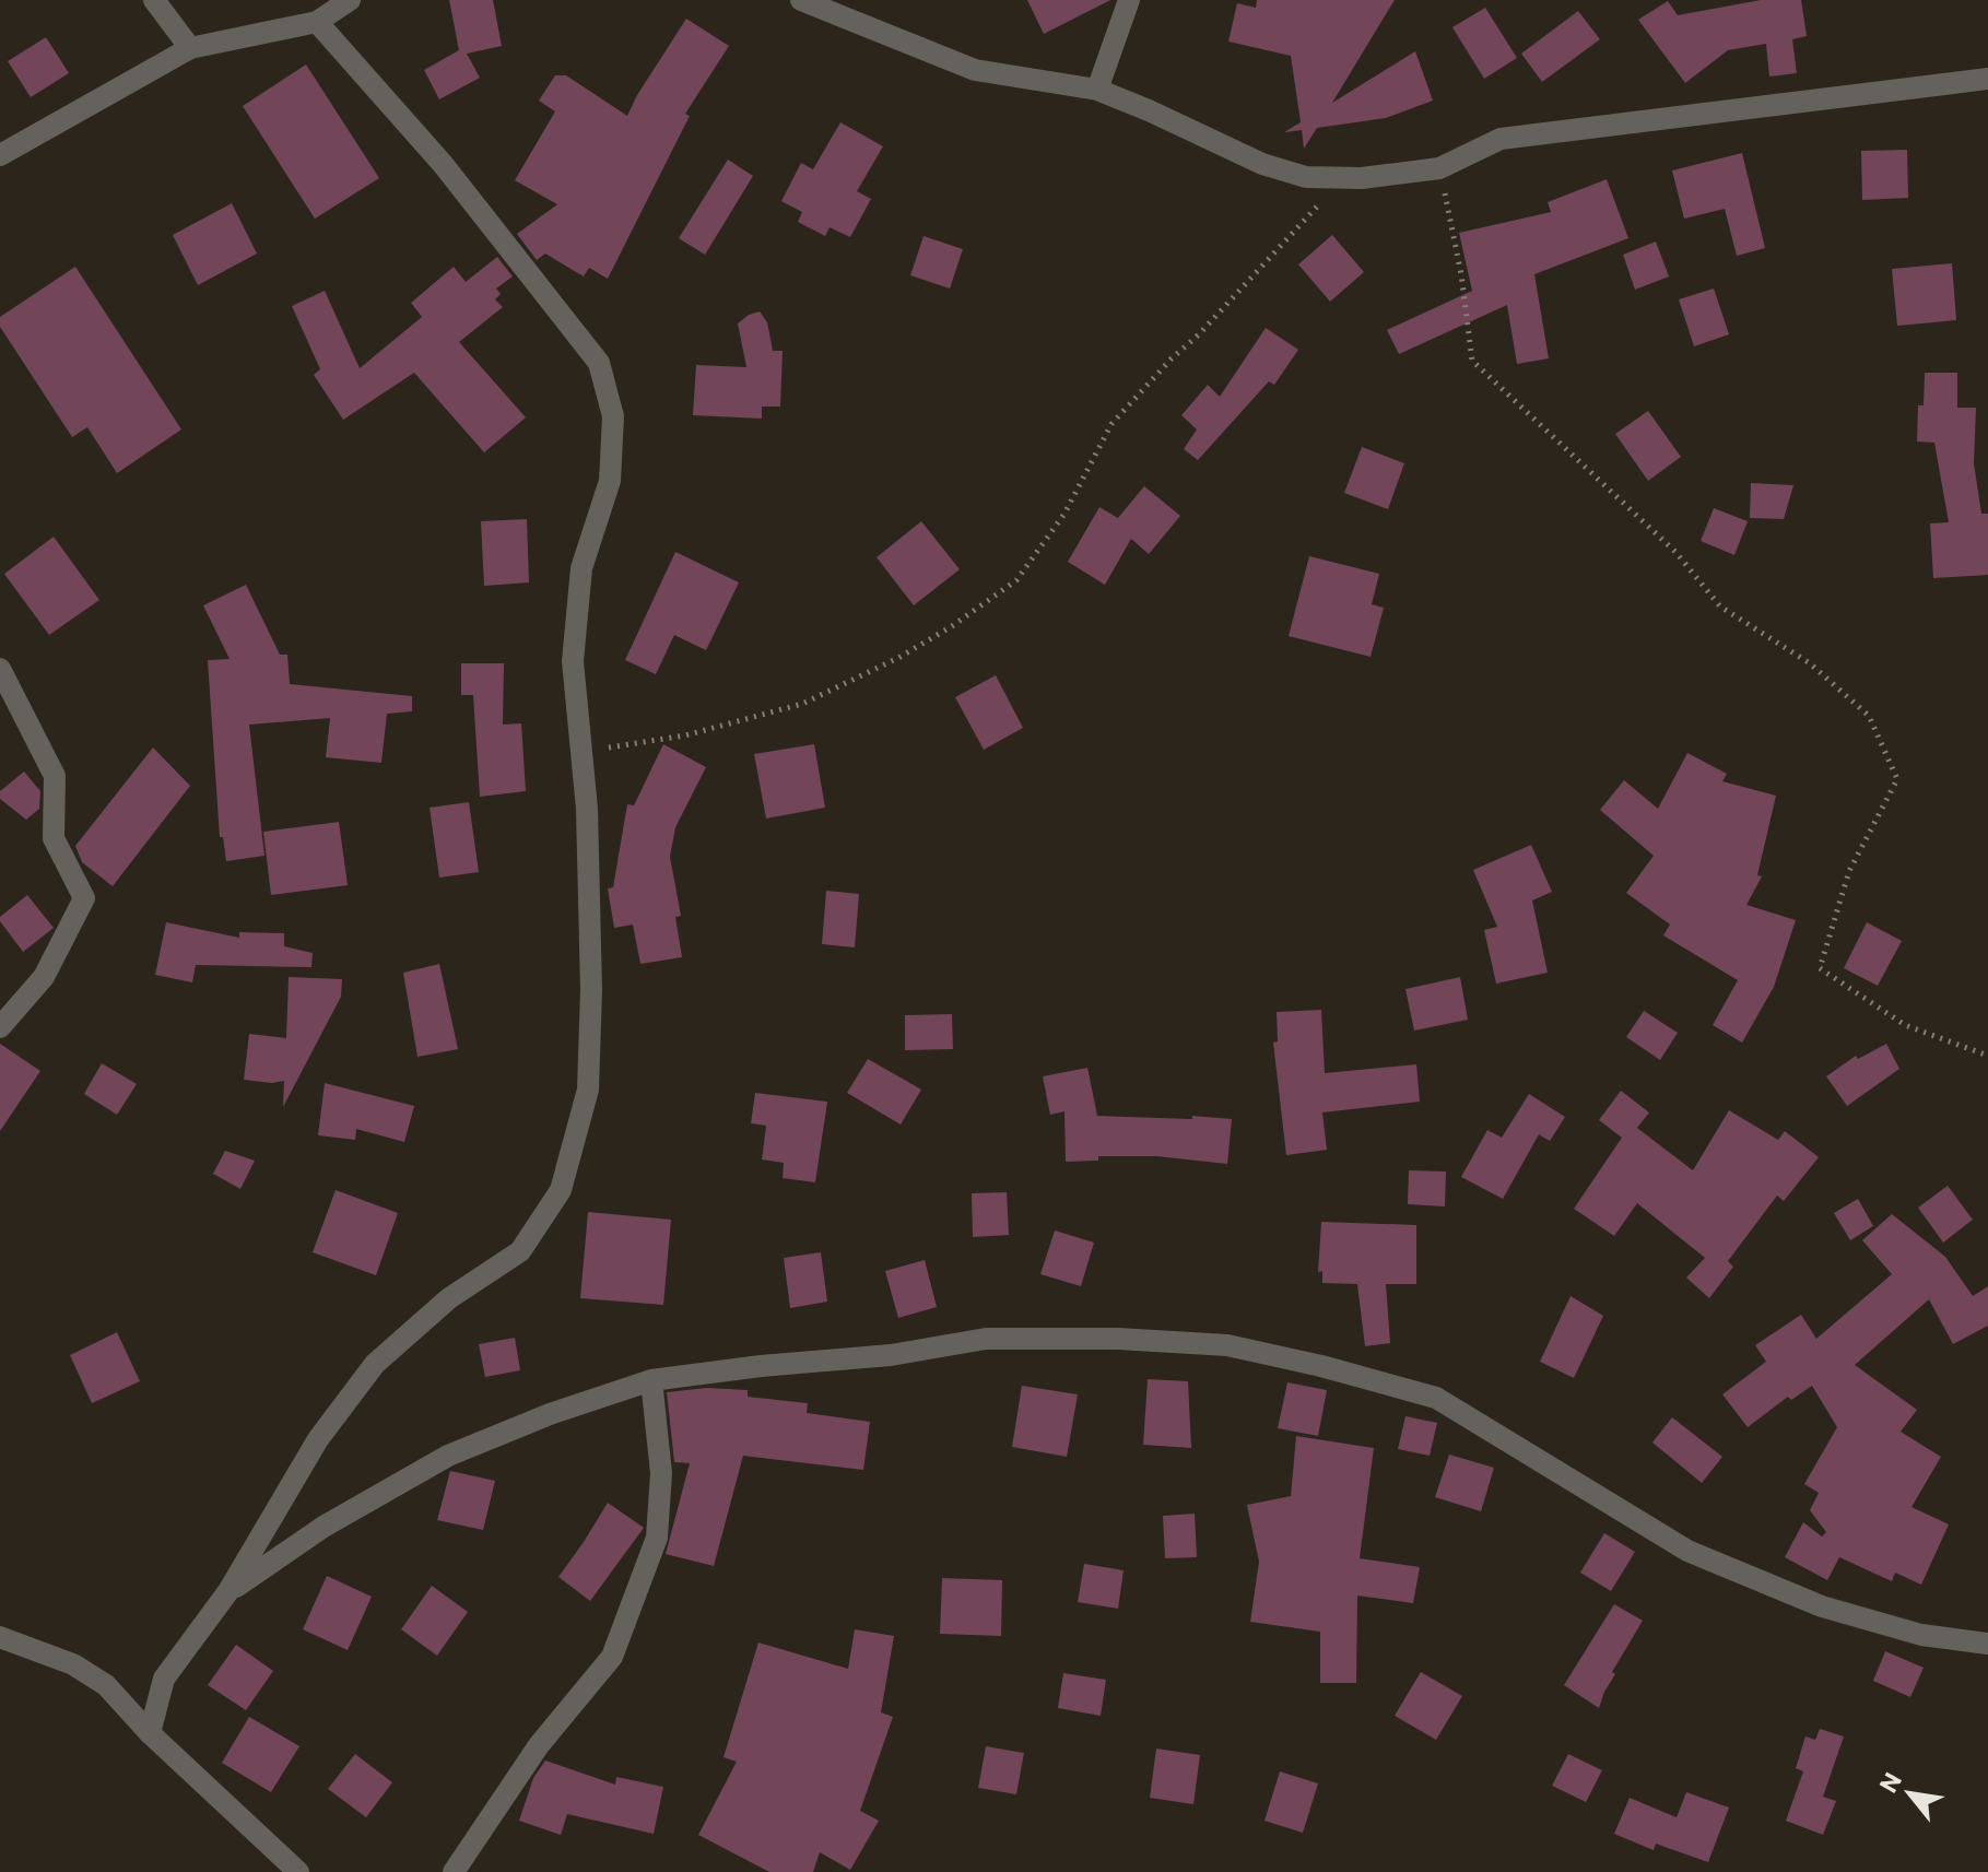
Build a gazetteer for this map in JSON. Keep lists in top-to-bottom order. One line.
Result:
{"north":"top left"}
